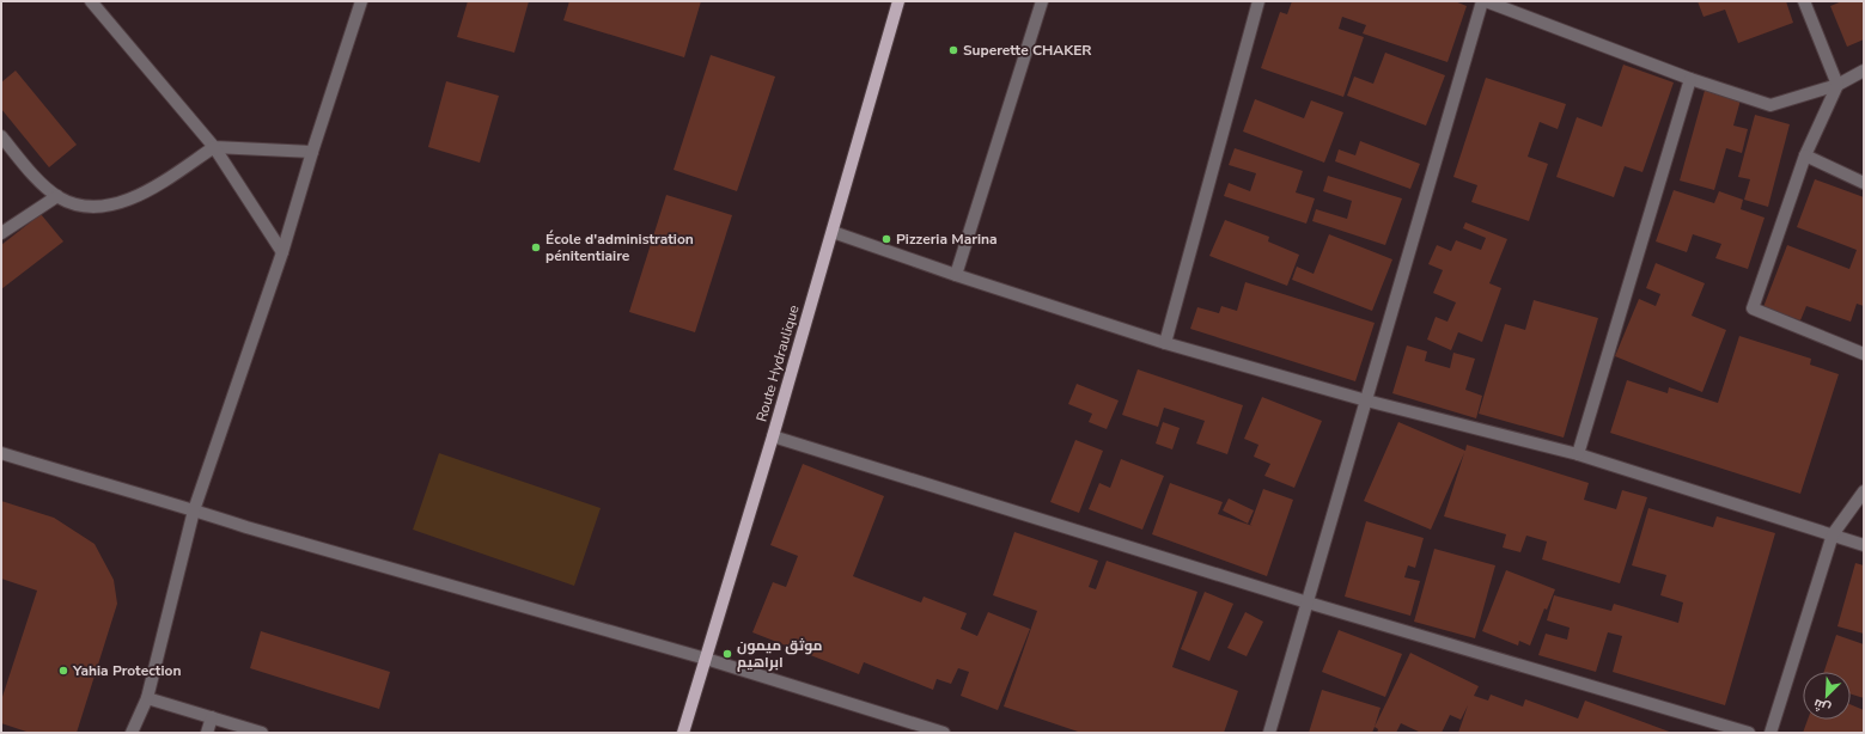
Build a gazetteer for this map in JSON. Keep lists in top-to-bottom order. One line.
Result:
{"streets":{"main road":["Route Hydraulique"]},"places":["Superette CHAKER","Pizzeria Marina","École d'administration pénitentiaire","موثق ميمون ابراهيم","Yahia Protection"],"north":"bottom left"}
